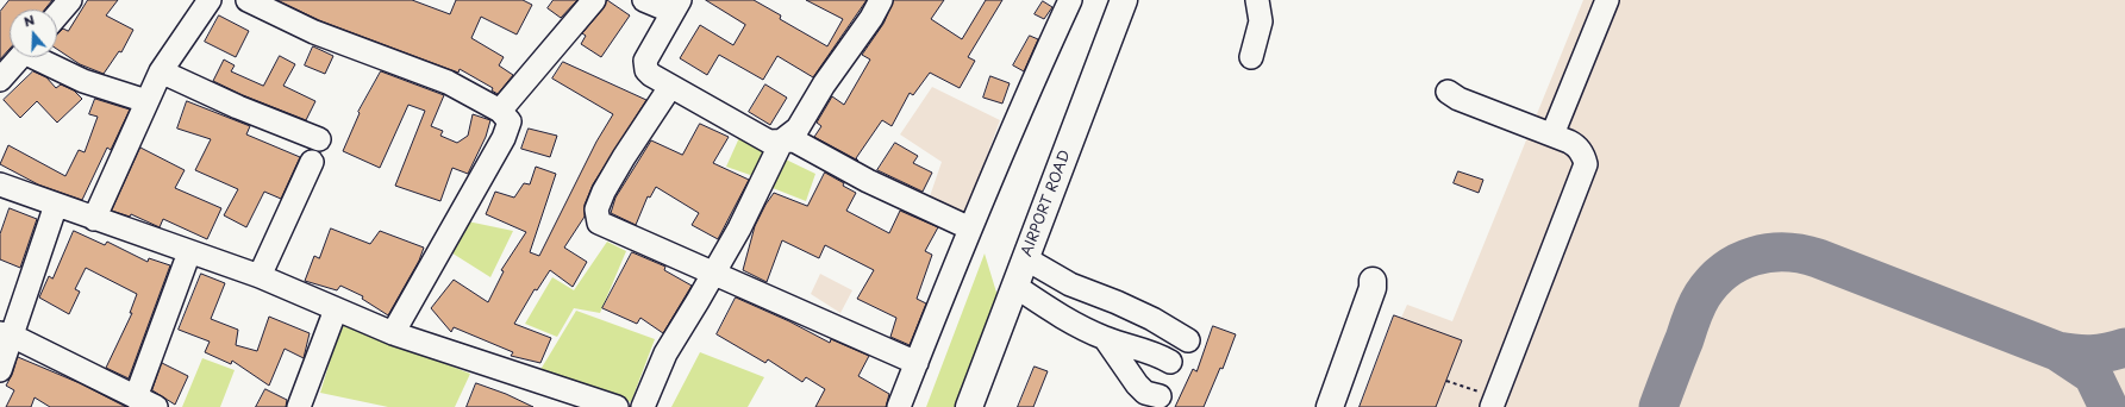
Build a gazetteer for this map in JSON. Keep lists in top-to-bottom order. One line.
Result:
{"streets":{"main road":["AIRPORT ROAD"]},"north":"top"}
